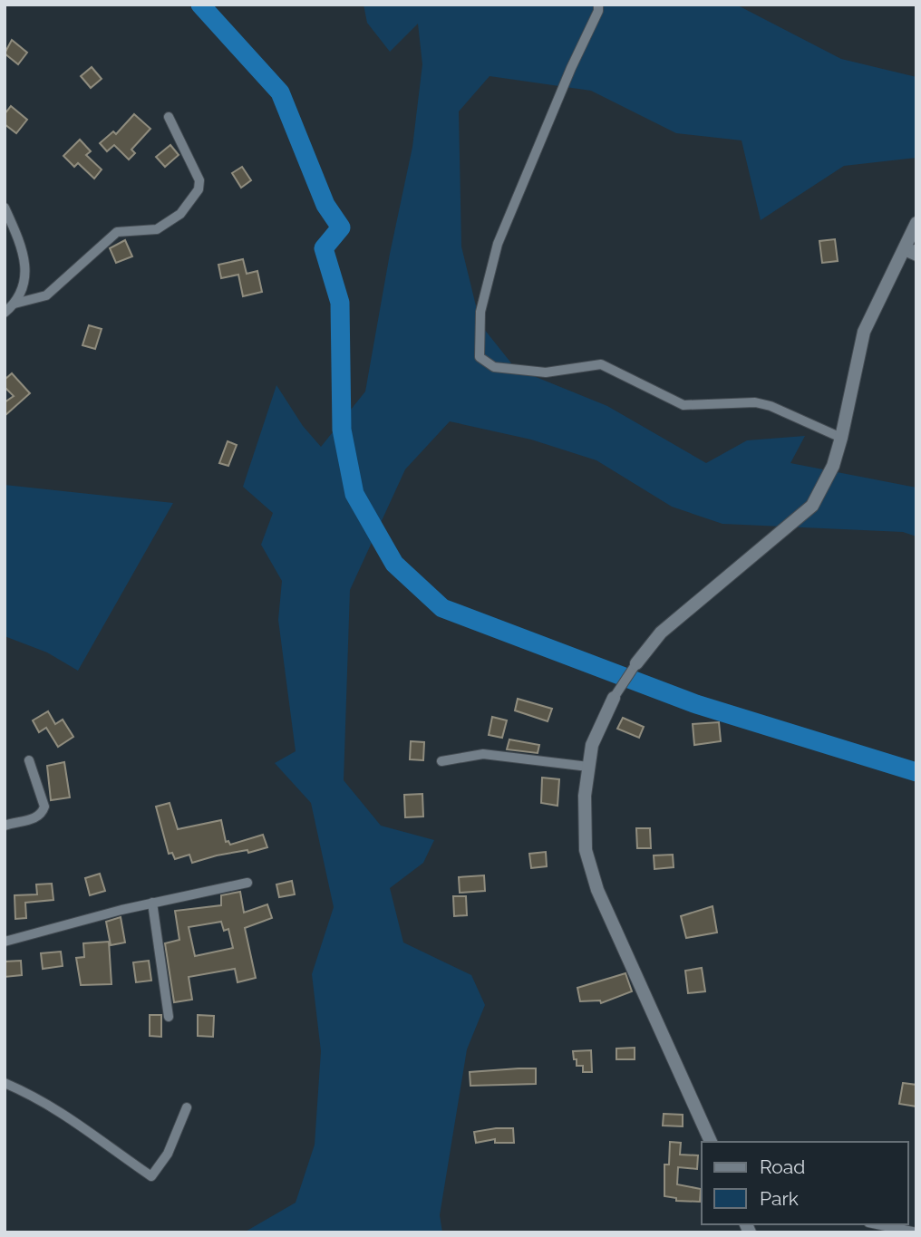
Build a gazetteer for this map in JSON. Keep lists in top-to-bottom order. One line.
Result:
{"legend":["Road","Park"]}
